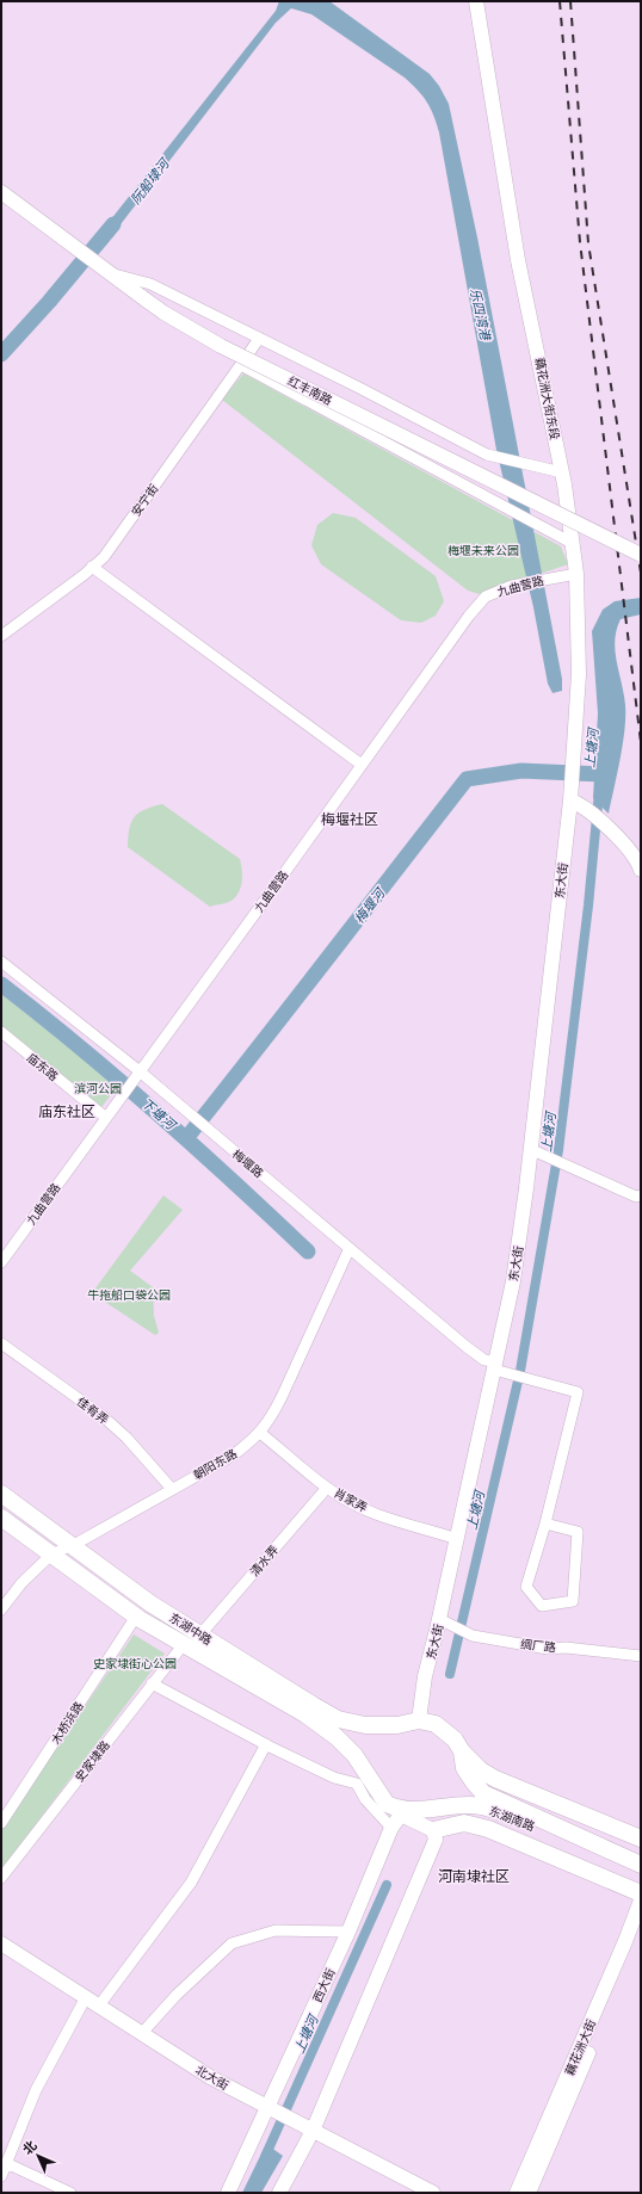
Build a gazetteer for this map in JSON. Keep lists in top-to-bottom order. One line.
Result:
{"streets":{"main road":["东湖中路","东湖南路"],"street":["红丰南路","藕花洲大街东段","安宁街","九曲营路","东大街","庙东路","梅堰路","佳肴弄","朝阳东路","肖家弄","清水弄","绸厂路","木桥浜路","史家埭路","西大街","藕花洲大街","北大街"]},"crossings":[["藕花洲大街东段","九曲营路"],["藕花洲大街东段","东大街"],["九曲营路","庙东路"],["九曲营路","梅堰路"],["东大街","梅堰路"],["东大街","肖家弄"],["东大街","东湖中路"],["东大街","绸厂路"],["梅堰路","朝阳东路"],["佳肴弄","朝阳东路"],["朝阳东路","肖家弄"],["朝阳东路","东湖中路"],["肖家弄","清水弄"],["清水弄","东湖中路"],["东湖中路","史家埭路"],["东湖中路","东湖南路"],["东湖南路","西大街"],["西大街","北大街"]],"districts":["梅堰社区","庙东社区","河南埭社区"],"water":["阮船埭河","乐四湾港","上塘河","梅堰河","下塘河"],"parks":["梅堰未来公园","滨河公园","牛拖船口袋公园","史家埭街心公园"],"north":"top left"}
